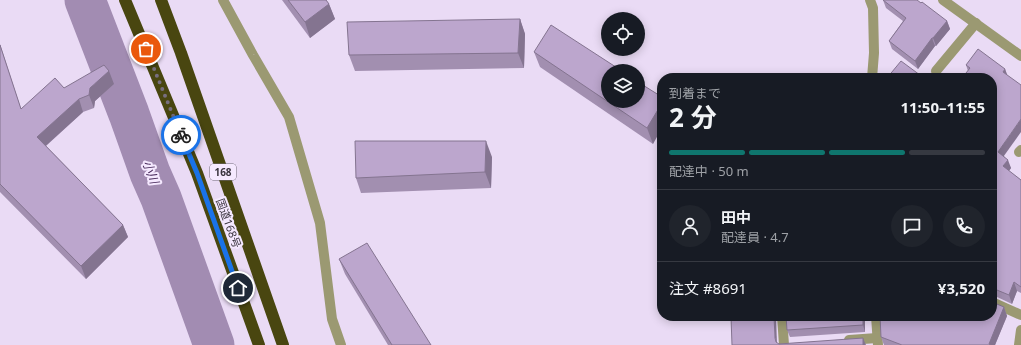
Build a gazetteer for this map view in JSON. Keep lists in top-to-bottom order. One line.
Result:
{"streets":{"highway":["168","国道168号"]},"water":["小川"],"page":{"heading":["2 分","到着まで","11:50–11:55"],"panel":["田中","配達員 · 4.7","注文 #8691","¥3,520"],"bar":"配達中 · 50 m"}}
